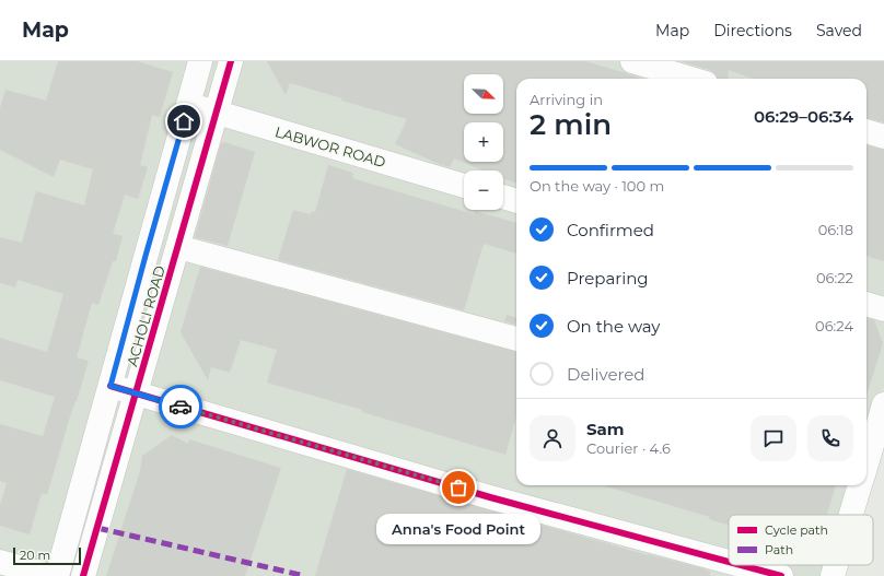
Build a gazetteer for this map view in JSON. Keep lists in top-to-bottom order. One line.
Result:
{"streets":{"street":["LABWOR ROAD","ACHOLI ROAD"]},"crossings":[["LABWOR ROAD","ACHOLI ROAD"]],"places":["Anna's Food Point"],"legend":["Cycle path","Path"],"scale_bar":"20 m","north":"bottom right","page":{"header":"Map","nav":["Map","Directions","Saved"],"map_buttons":["+","−"],"heading":["2 min","Arriving in","06:29–06:34"],"panel":["Sam","Courier · 4.6"],"bar":"On the way · 100 m","list":[["Confirmed","06:18"],["Preparing","06:22"],["On the way","06:24"],"Delivered"],"bubble":"Anna's Food Point","scale":"20 m"}}
